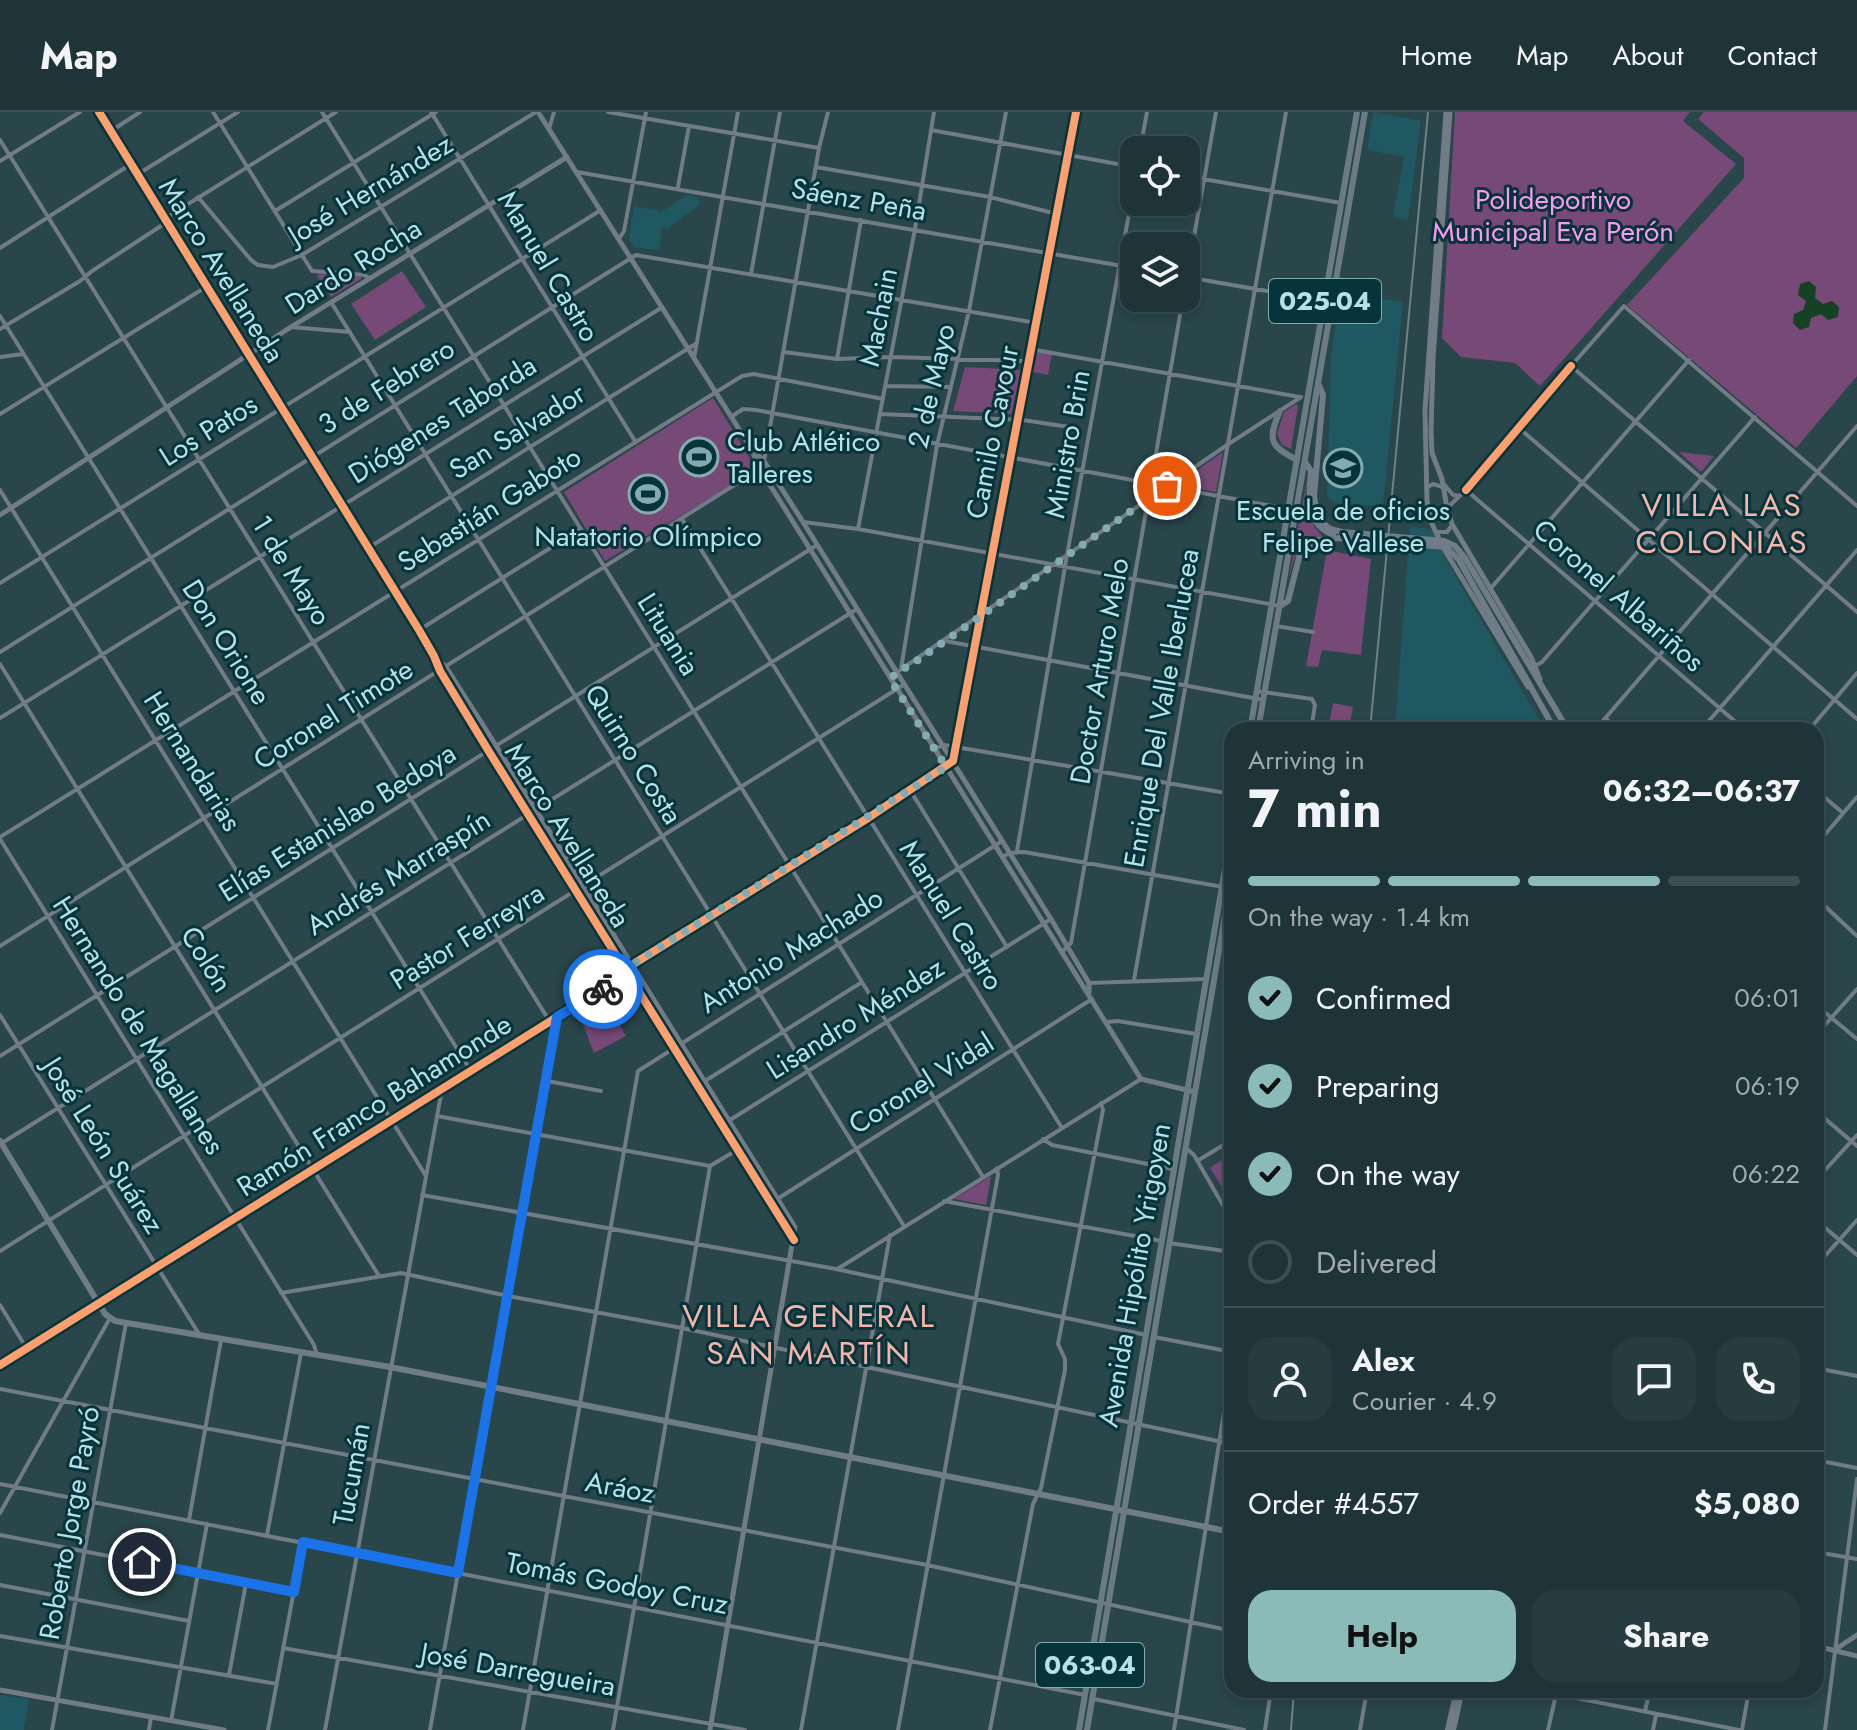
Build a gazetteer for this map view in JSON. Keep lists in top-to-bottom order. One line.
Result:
{"streets":{"main road":["025-04","Avenida Hipólito Yrigoyen","063-04"],"street":["José Hernández","Sáenz Peña","Dardo Rocha","Manuel Castro","Marco Avellaneda","Machain","3 de Febrero","2 de Mayo","Diógenes Taborda","Los Patos","San Salvador","Camilo Cavour","Ministro Brin","Sebastián Gaboto","1 de Mayo","Coronel Albariños","Lituania","Don Orione","Doctor Arturo Melo","Enrique Del Valle Iberlucea","Coronel Timote","Quirno Costa","Hernandarias","Elías Estanislao Bedoya","Andrés Marraspín","Pastor Ferreyra","Antonio Machado","Colón","Lisandro Méndez","Hernando de Magallanes","Coronel Vidal","Ramón Franco Bahamonde","José León Suárez","Tucumán","Aráoz","Roberto Jorge Payró","Tomás Godoy Cruz","José Darregueira"]},"crossings":[["José Hernández","Manuel Castro"],["José Hernández","Lituania"],["Sáenz Peña","Machain"],["Sáenz Peña","2 de Mayo"],["Sáenz Peña","Camilo Cavour"],["Sáenz Peña","Ministro Brin"],["Dardo Rocha","Manuel Castro"],["Dardo Rocha","Marco Avellaneda"],["Dardo Rocha","1 de Mayo"],["Dardo Rocha","Lituania"],["Dardo Rocha","Don Orione"],["Dardo Rocha","Quirno Costa"],["Dardo Rocha","Hernandarias"],["Manuel Castro","3 de Febrero"],["Manuel Castro","Diógenes Taborda"],["Manuel Castro","Los Patos"],["Manuel Castro","San Salvador"],["Manuel Castro","Sebastián Gaboto"],["Manuel Castro","Coronel Timote"],["Manuel Castro","Elías Estanislao Bedoya"],["Manuel Castro","Andrés Marraspín"],["Manuel Castro","Pastor Ferreyra"],["Manuel Castro","Antonio Machado"],["Manuel Castro","Lisandro Méndez"],["Manuel Castro","Coronel Vidal"],["Manuel Castro","Ramón Franco Bahamonde"],["Marco Avellaneda","3 de Febrero"],["Marco Avellaneda","Diógenes Taborda"],["Marco Avellaneda","Los Patos"],["Marco Avellaneda","San Salvador"],["Marco Avellaneda","Sebastián Gaboto"],["Marco Avellaneda","Coronel Timote"],["Marco Avellaneda","Elías Estanislao Bedoya"],["Marco Avellaneda","Andrés Marraspín"],["Marco Avellaneda","Pastor Ferreyra"],["Marco Avellaneda","Antonio Machado"],["Marco Avellaneda","Lisandro Méndez"],["Marco Avellaneda","Coronel Vidal"],["Marco Avellaneda","Ramón Franco Bahamonde"],["Marco Avellaneda","Aráoz"],["Marco Avellaneda","Tomás Godoy Cruz"],["Marco Avellaneda","José Darregueira"],["Machain","Sebastián Gaboto"],["3 de Febrero","1 de Mayo"],["3 de Febrero","Lituania"],["3 de Febrero","Don Orione"],["3 de Febrero","Quirno Costa"],["3 de Febrero","Hernandarias"],["Diógenes Taborda","1 de Mayo"],["Diógenes Taborda","Lituania"],["Diógenes Taborda","Don Orione"],["Diógenes Taborda","Quirno Costa"],["Diógenes Taborda","Hernandarias"],["Diógenes Taborda","Colón"],["Los Patos","1 de Mayo"],["Los Patos","Lituania"],["Los Patos","Don Orione"],["Los Patos","Quirno Costa"],["Los Patos","Hernandarias"],["San Salvador","Lituania"],["San Salvador","Quirno Costa"],["Camilo Cavour","Ramón Franco Bahamonde"],["Sebastián Gaboto","1 de Mayo"],["Sebastián Gaboto","Lituania"],["Sebastián Gaboto","Don Orione"],["Sebastián Gaboto","Quirno Costa"],["Sebastián Gaboto","Hernandarias"],["Sebastián Gaboto","Colón"],["Sebastián Gaboto","Hernando de Magallanes"],["1 de Mayo","Coronel Timote"],["1 de Mayo","Elías Estanislao Bedoya"],["1 de Mayo","Andrés Marraspín"],["1 de Mayo","Pastor Ferreyra"],["1 de Mayo","Ramón Franco Bahamonde"],["Lituania","Coronel Timote"],["Lituania","Elías Estanislao Bedoya"],["Lituania","Andrés Marraspín"],["Lituania","Pastor Ferreyra"],["Lituania","Antonio Machado"],["Lituania","Lisandro Méndez"],["Lituania","Coronel Vidal"],["Lituania","Ramón Franco Bahamonde"],["Don Orione","Coronel Timote"],["Don Orione","Elías Estanislao Bedoya"],["Don Orione","Andrés Marraspín"],["Don Orione","Pastor Ferreyra"],["Don Orione","Ramón Franco Bahamonde"],["Coronel Timote","Quirno Costa"],["Coronel Timote","Hernandarias"],["Coronel Timote","Colón"],["Coronel Timote","Hernando de Magallanes"],["Quirno Costa","Elías Estanislao Bedoya"],["Quirno Costa","Andrés Marraspín"],["Quirno Costa","Pastor Ferreyra"],["Quirno Costa","Antonio Machado"],["Quirno Costa","Lisandro Méndez"],["Quirno Costa","Coronel Vidal"],["Quirno Costa","Ramón Franco Bahamonde"],["Hernandarias","Elías Estanislao Bedoya"],["Hernandarias","Andrés Marraspín"],["Hernandarias","Pastor Ferreyra"],["Hernandarias","Ramón Franco Bahamonde"],["Hernandarias","Tucumán"],["Elías Estanislao Bedoya","Colón"],["Elías Estanislao Bedoya","Hernando de Magallanes"],["Elías Estanislao Bedoya","José León Suárez"],["Andrés Marraspín","Colón"],["Andrés Marraspín","Hernando de Magallanes"],["Andrés Marraspín","José León Suárez"],["Pastor Ferreyra","Colón"],["Pastor Ferreyra","Hernando de Magallanes"],["Pastor Ferreyra","José León Suárez"],["Colón","Ramón Franco Bahamonde"],["Hernando de Magallanes","Ramón Franco Bahamonde"],["Ramón Franco Bahamonde","José León Suárez"],["Ramón Franco Bahamonde","Tucumán"],["Avenida Hipólito Yrigoyen","Aráoz"],["Avenida Hipólito Yrigoyen","Tomás Godoy Cruz"],["Tucumán","Aráoz"],["Tucumán","Tomás Godoy Cruz"],["Tucumán","José Darregueira"],["Aráoz","Roberto Jorge Payró"],["Roberto Jorge Payró","Tomás Godoy Cruz"]],"districts":["VILLA LAS COLONIAS","VILLA GENERAL SAN MARTÍN"],"parks":["Polideportivo Municipal Eva Perón"],"places":{"sports":["Club Atlético Talleres","Natatorio Olímpico"],"school or university":["Escuela de oficios Felipe Vallese"]},"page":{"header":"Map","nav":["Home","Map","About","Contact"],"heading":["7 min","Arriving in","06:32–06:37"],"panel":["Alex","Courier · 4.9","Order #4557","$5,080"],"bar":"On the way · 1.4 km","list":[["Confirmed","06:01"],["Preparing","06:19"],["On the way","06:22"],"Delivered"],"buttons":["Help","Share"]}}
